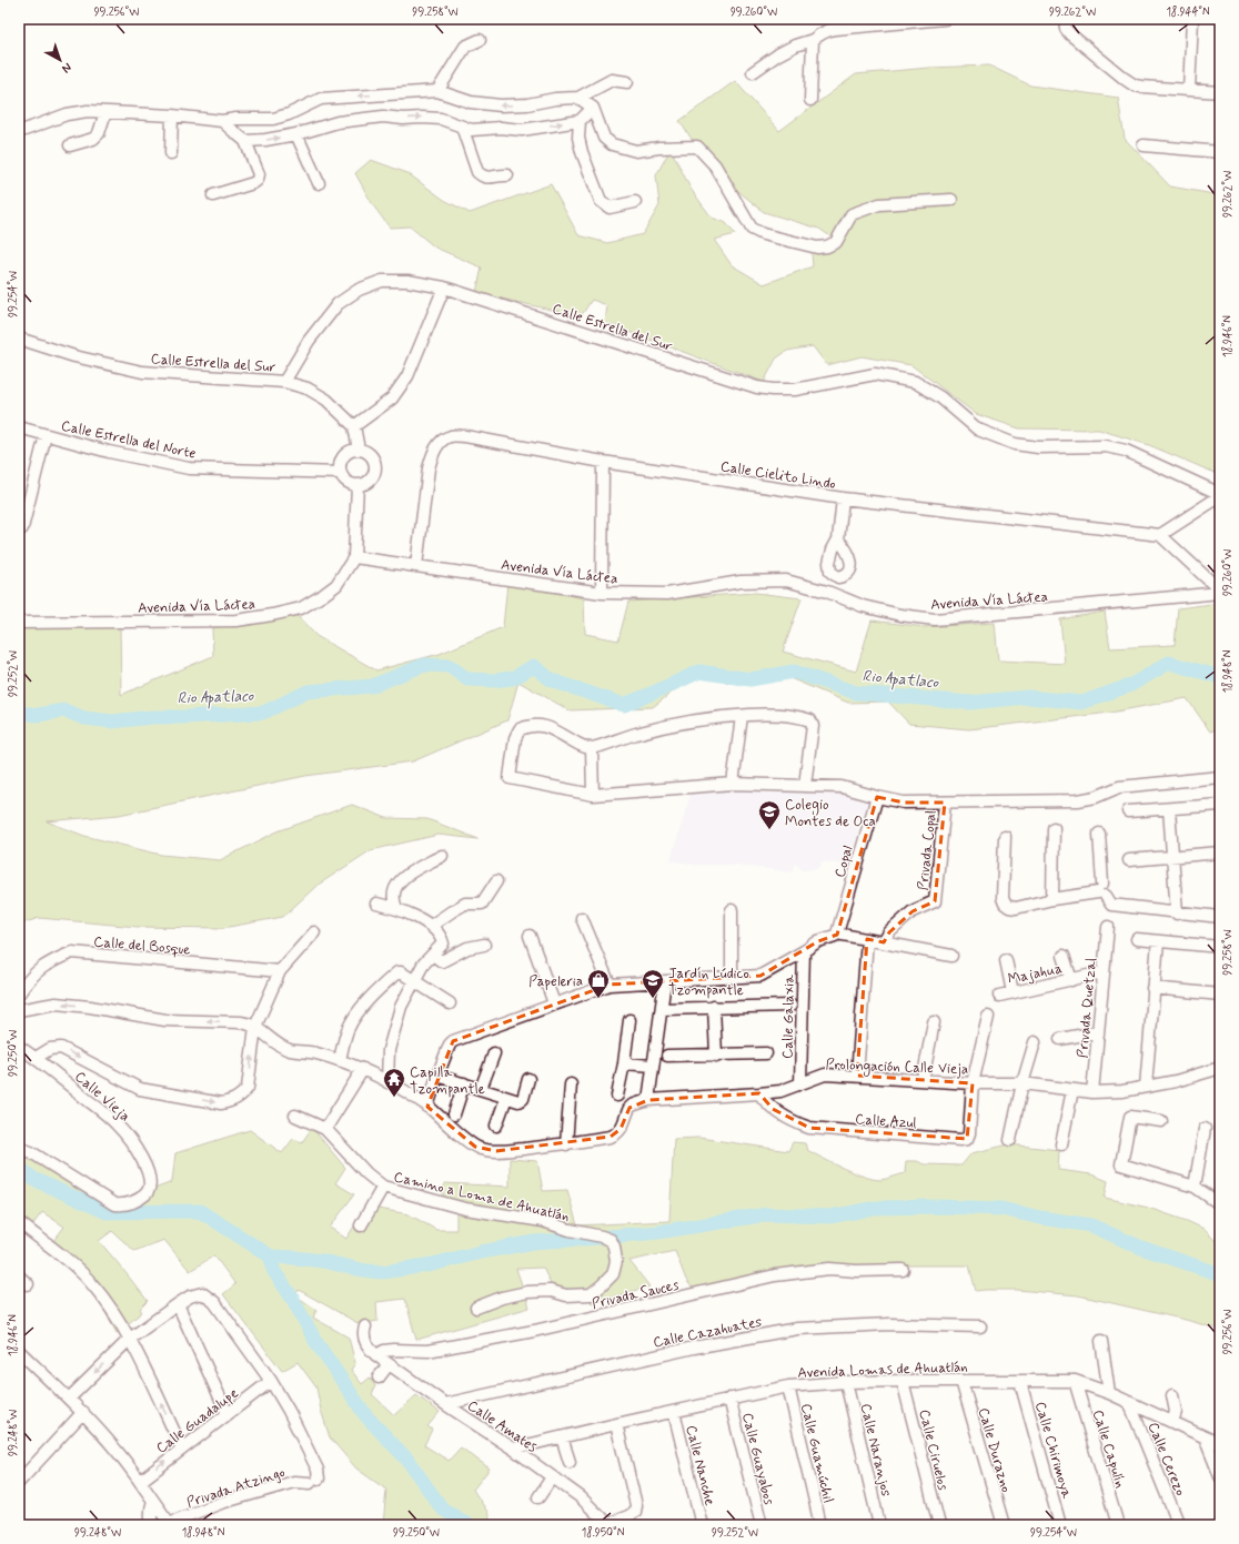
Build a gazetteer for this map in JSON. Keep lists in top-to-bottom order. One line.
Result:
{"streets":{"street":["Calle Estrella del Sur","Calle Estrella del Norte","Calle Cielito Lindo","Avenida Vía Láctea","Privada Copal","Copal","Calle del Bosque","Majahua","Privada Quetzal","Calle Galaxia","Prolongación Calle Vieja","Calle Vieja","Calle Azul","Camino a Loma de Ahuatlán","Privada Sauces","Calle Cazahuates","Avenida Lomas de Ahuatlán","Calle Guadalupe","Calle Amates","Calle Capulín","Calle Naranjos","Calle Ciruelos","Calle Durazno","Calle Chirimoya","Calle Guamúchil","Calle Guayabos","Calle Cerezo","Calle Nanche","Privada Atzingo"]},"crossings":[["Calle Cielito Lindo","Avenida Vía Láctea"],["Majahua","Privada Quetzal"],["Privada Quetzal","Prolongación Calle Vieja"],["Calle Galaxia","Prolongación Calle Vieja"],["Prolongación Calle Vieja","Calle Azul"],["Privada Sauces","Calle Amates"],["Calle Cazahuates","Calle Amates"],["Avenida Lomas de Ahuatlán","Calle Amates"],["Avenida Lomas de Ahuatlán","Calle Capulín"],["Avenida Lomas de Ahuatlán","Calle Naranjos"],["Avenida Lomas de Ahuatlán","Calle Ciruelos"],["Avenida Lomas de Ahuatlán","Calle Durazno"],["Avenida Lomas de Ahuatlán","Calle Chirimoya"],["Avenida Lomas de Ahuatlán","Calle Guamúchil"],["Avenida Lomas de Ahuatlán","Calle Guayabos"],["Avenida Lomas de Ahuatlán","Calle Cerezo"],["Avenida Lomas de Ahuatlán","Calle Nanche"],["Calle Guadalupe","Privada Atzingo"]],"water":["Rio Apatlaco"],"places":{"school or university":["Colegio Montes de Oca","Jardín Lúdico Tzompantle"],"shop":["Papeleria"],"temple":["Capilla Tzompantle"]},"north":"bottom right","coordinates":["99.256°W","99.258°W","99.260°W","99.262°W","18.944°N","99.254°W","18.946°N","18.948°N","99.252°W","99.250°W","99.248°W","18.950°N"]}
